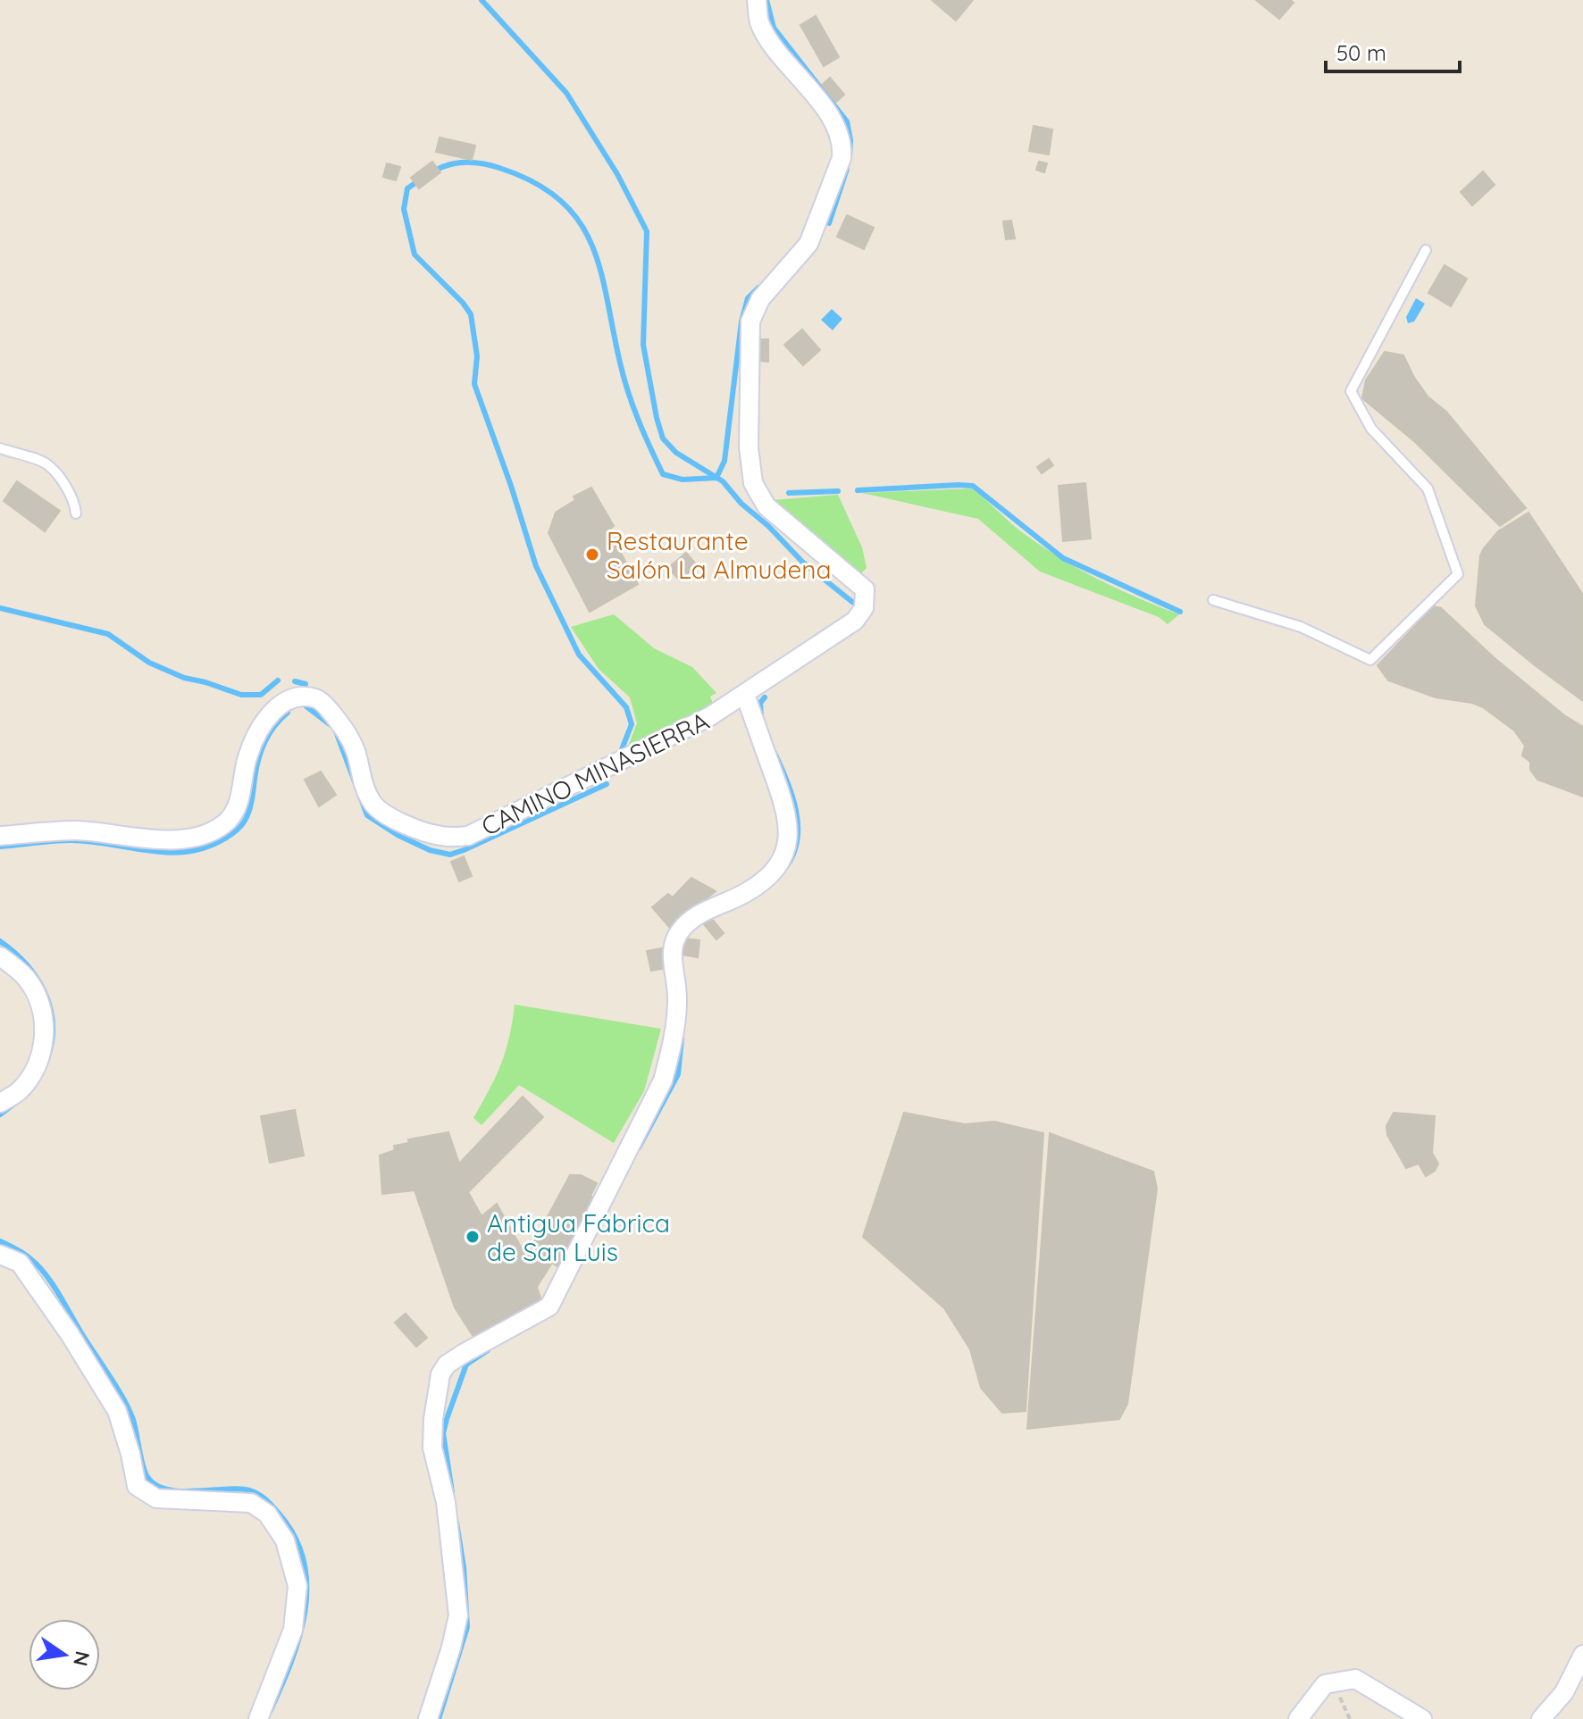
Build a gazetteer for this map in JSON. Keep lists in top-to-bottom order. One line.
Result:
{"streets":{"street":["CAMINO MINASIERRA"]},"places":["Restaurante Salón La Almudena","Antigua Fábrica de San Luis"],"scale_bar":"50 m","north":"right"}
